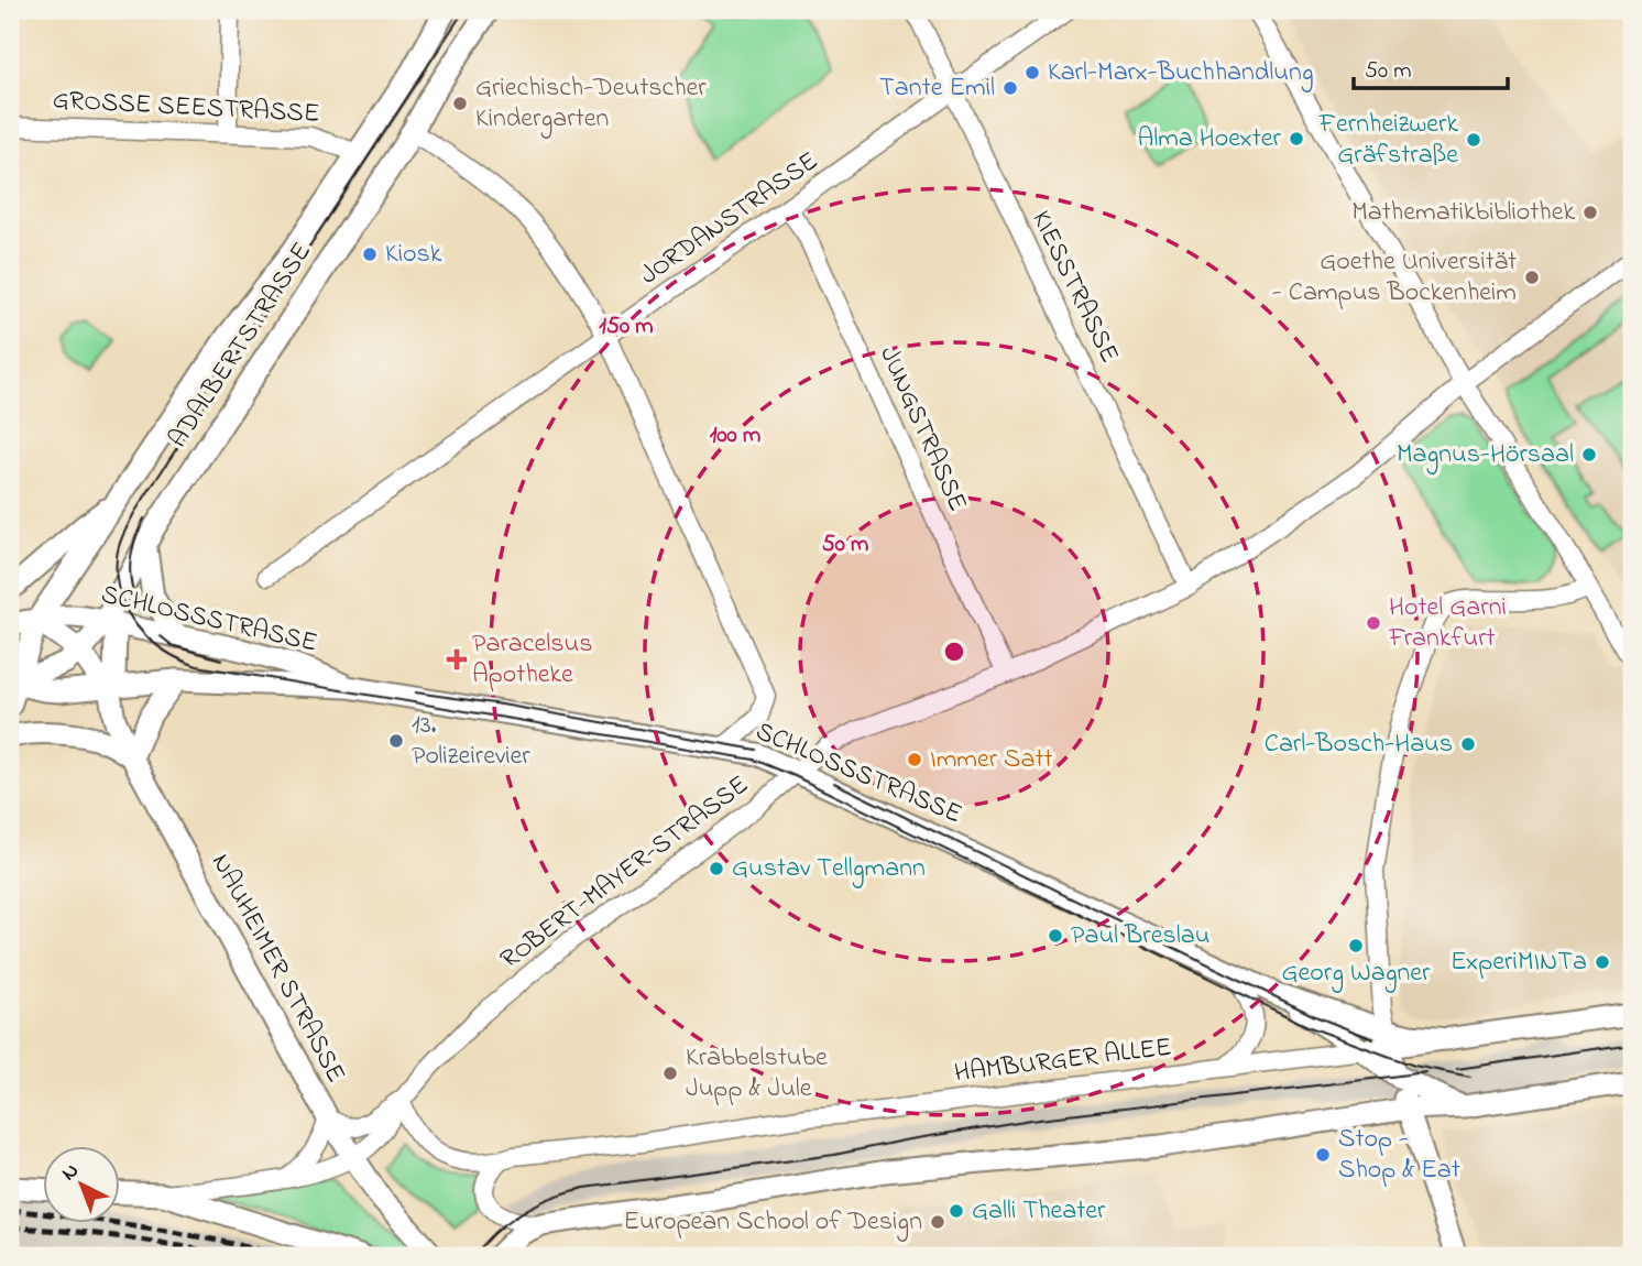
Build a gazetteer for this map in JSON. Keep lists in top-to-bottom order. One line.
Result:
{"streets":{"street":["GROSSE SEESTRASSE","JORDANSTRASSE","KIESSTRASSE","ADALBERTSTRASSE","JUNGSTRASSE","SCHLOSSSTRASSE","ROBERT-MAYER-STRASSE","NAUHEIMER STRASSE","HAMBURGER ALLEE"]},"crossings":[["GROSSE SEESTRASSE","ADALBERTSTRASSE"],["JORDANSTRASSE","KIESSTRASSE"],["JORDANSTRASSE","JUNGSTRASSE"],["KIESSTRASSE","ROBERT-MAYER-STRASSE"],["ADALBERTSTRASSE","SCHLOSSSTRASSE"],["ADALBERTSTRASSE","NAUHEIMER STRASSE"],["JUNGSTRASSE","ROBERT-MAYER-STRASSE"],["SCHLOSSSTRASSE","ROBERT-MAYER-STRASSE"],["SCHLOSSSTRASSE","NAUHEIMER STRASSE"],["SCHLOSSSTRASSE","HAMBURGER ALLEE"],["ROBERT-MAYER-STRASSE","NAUHEIMER STRASSE"],["ROBERT-MAYER-STRASSE","HAMBURGER ALLEE"]],"places":{"other":["Karl-Marx-Buchhandlung","Tante Emil","Griechisch-Deutscher Kindergarten","Alma Hoexter","Fernheizwerk Gräfstraße","Mathematikbibliothek","Kiosk","Goethe Universität - Campus Bockenheim","Magnus-Hörsaal","Hotel Garni Frankfurt","13. Polizeirevier","Carl-Bosch-Haus","Immer Satt","Gustav Tellgmann","Paul Breslau","Georg Wagner","ExperiMINTa","Krabbelstube Jupp & Jule","Stop - Shop & Eat","Galli Theater","European School of Design"],"health":["Paracelsus Apotheke"]},"scale_bar":"50 m","north":"top left","rings":["150 m","100 m","50 m"]}
